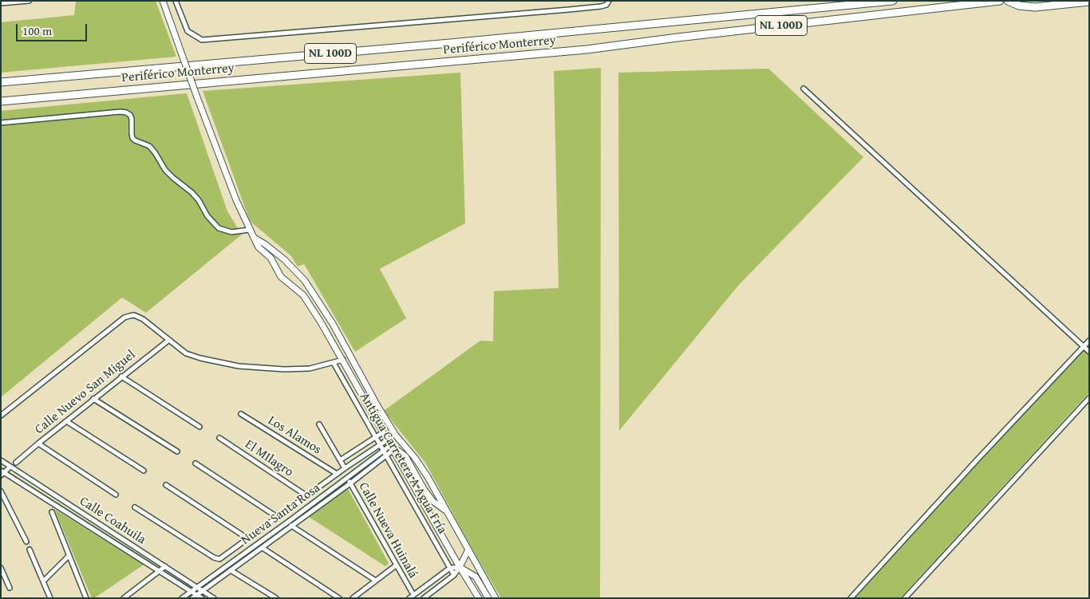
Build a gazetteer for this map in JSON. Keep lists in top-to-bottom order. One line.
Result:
{"streets":{"highway":["NL 100D","Periférico Monterrey"],"street":["Calle Nuevo San Miguel","Los Alamos","El MIlagro","Antigua Carretera A Agua Fría","Nueva Santa Rosa","Calle Coahuila","Calle Nueva Huinalá"]},"crossings":[["Antigua Carretera A Agua Fría","Nueva Santa Rosa"],["Nueva Santa Rosa","Calle Coahuila"],["Nueva Santa Rosa","Calle Nueva Huinalá"]],"scale_bar":"100 m"}
